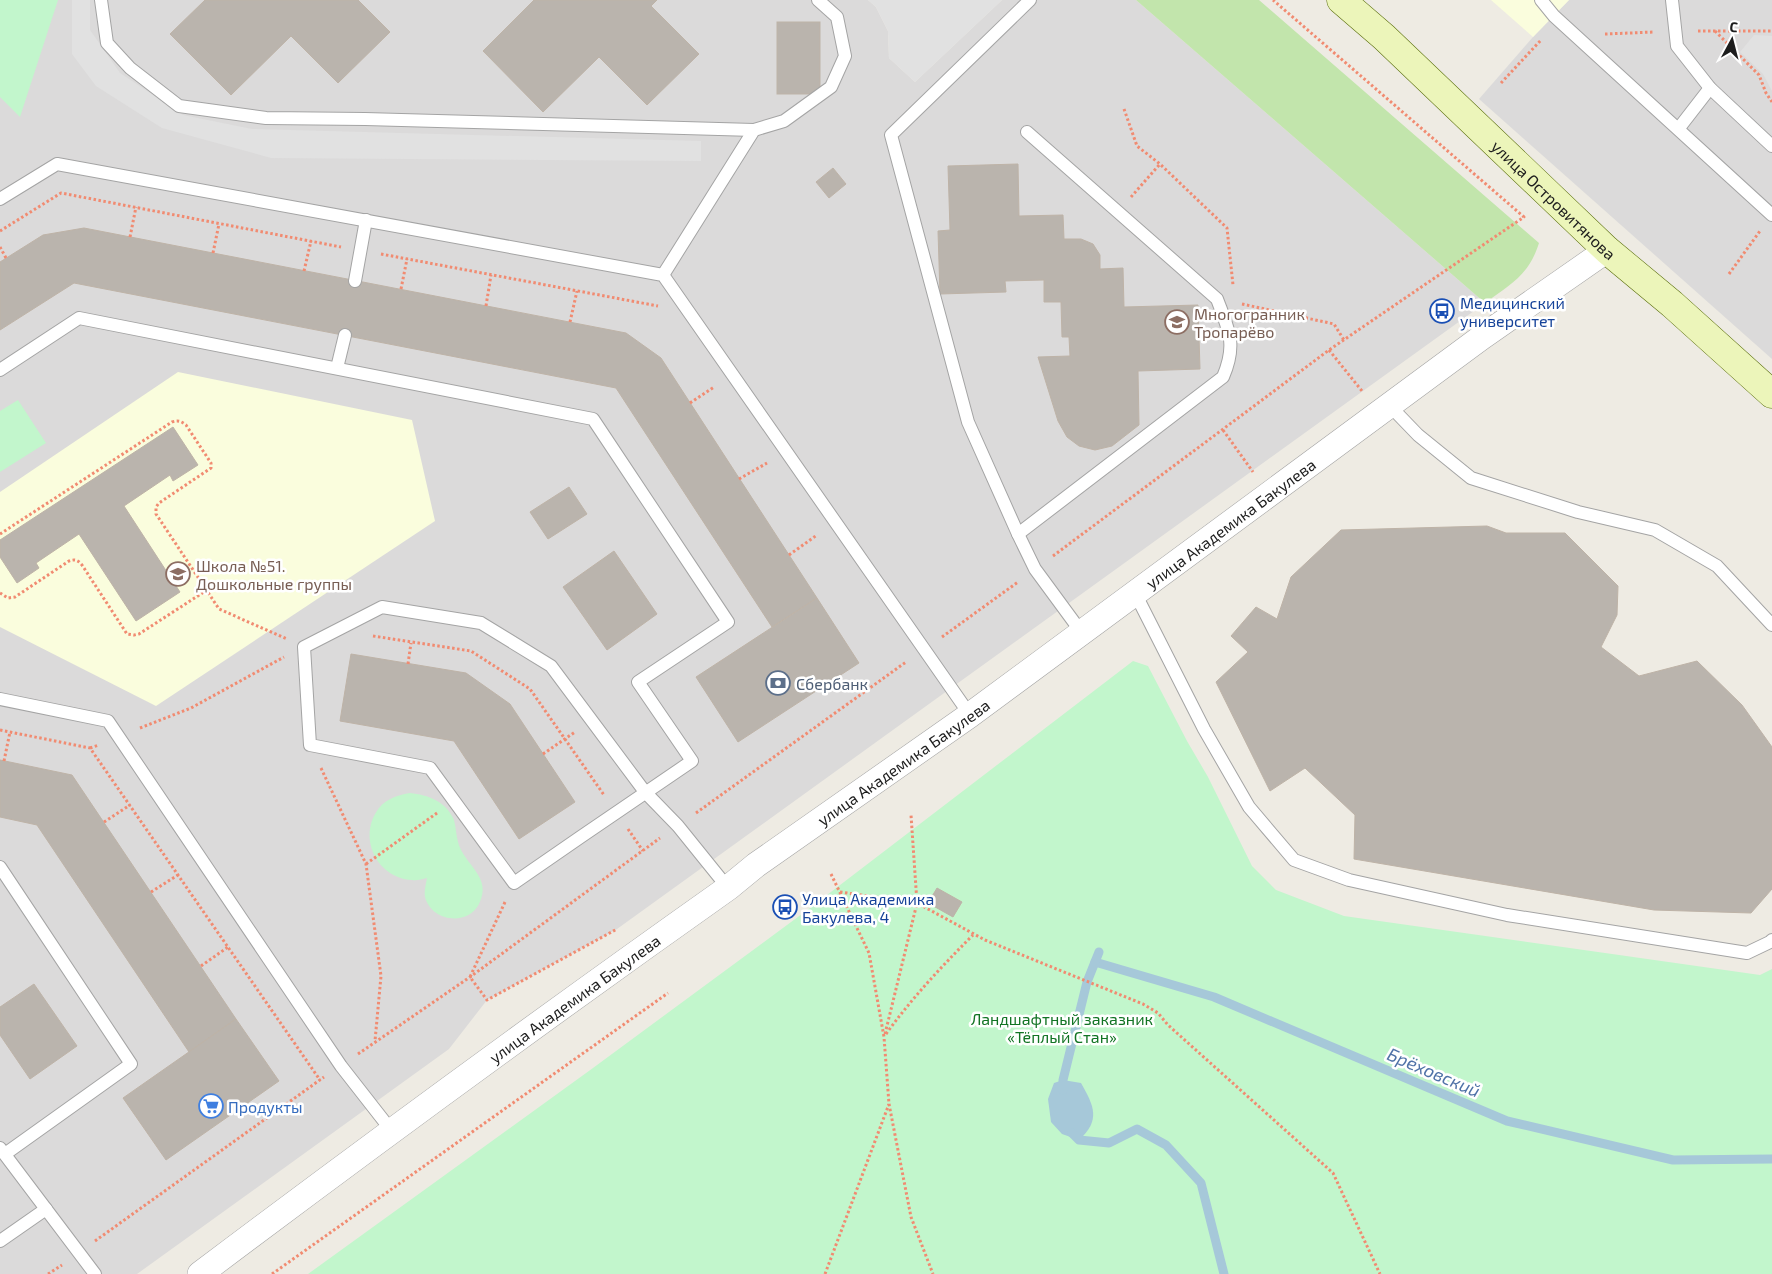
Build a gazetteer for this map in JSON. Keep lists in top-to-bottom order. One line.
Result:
{"streets":{"main road":["улица Островитянова"],"street":["улица Академика Бакулева"]},"crossings":[["улица Островитянова","улица Академика Бакулева"]],"water":["Брёховский"],"parks":["Ландшафтный заказник «Тёплый Стан»"],"places":{"bus stop":["Медицинский университет","Улица Академика Бакулева, 4"],"school or university":["Многогранник Тропарёво","Школа №51. Дошкольные группы"],"bank":["Сбербанк"],"supermarket":["Продукты"]},"north":"top"}
